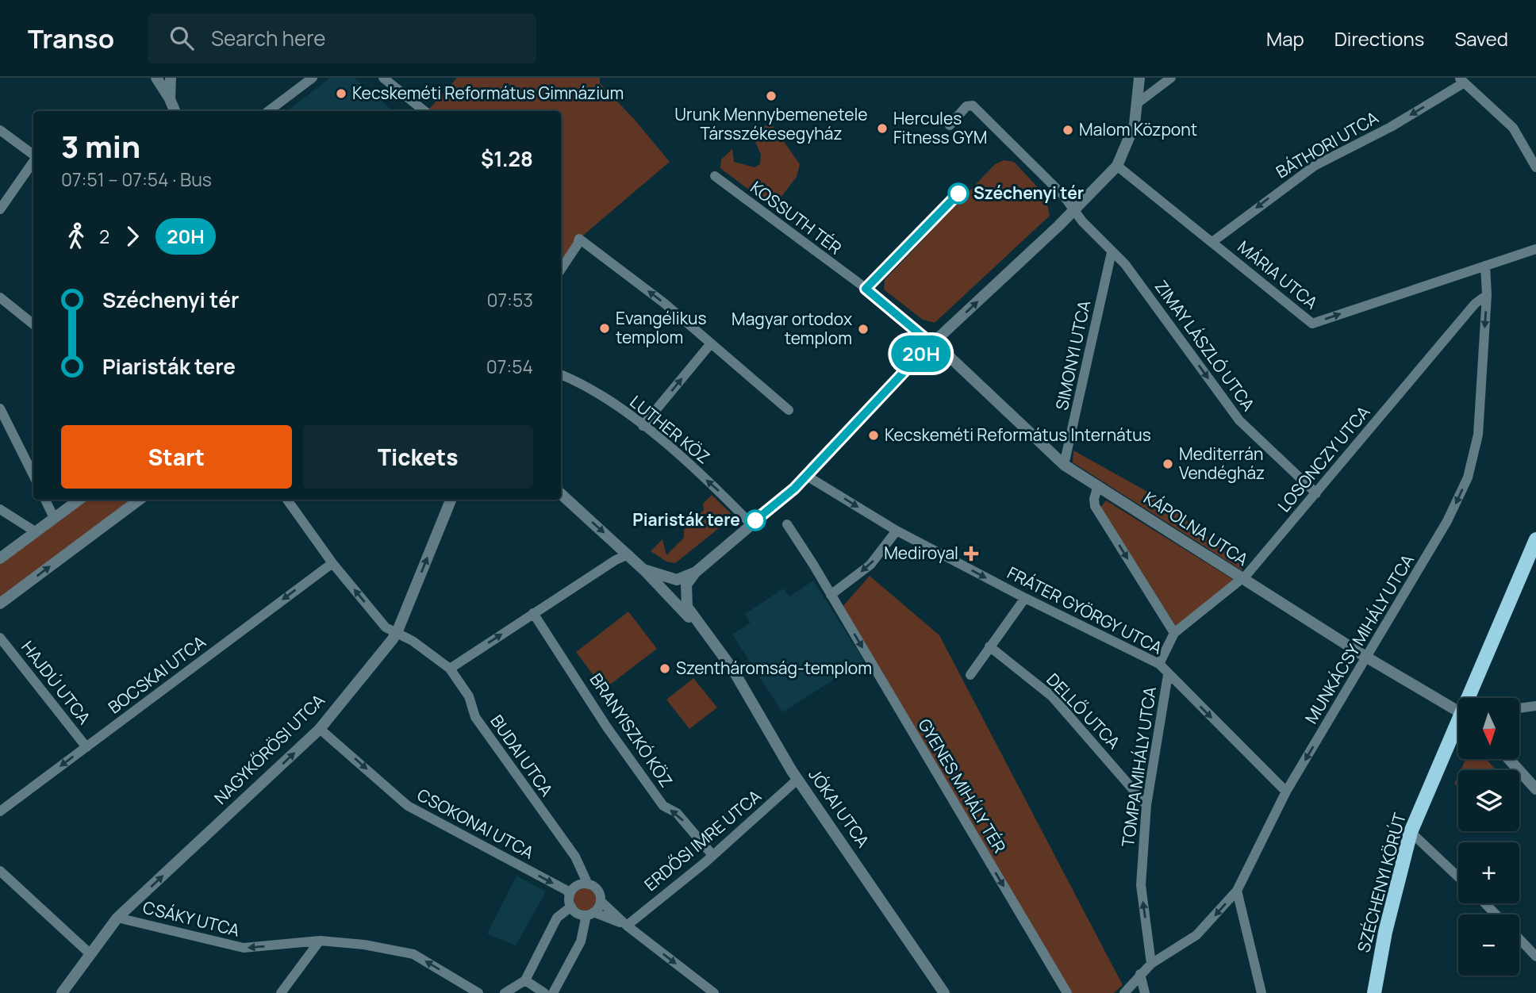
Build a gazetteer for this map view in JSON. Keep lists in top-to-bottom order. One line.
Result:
{"streets":{"main road":["SZÉCHENYI KÖRÚT"],"street":["BÁTHORI UTCA","KOSSUTH TÉR","MÁRIA UTCA","ZIMAY LÁSZLÓ UTCA","SIMONYI UTCA","LUTHER KÖZ","LOSONCZY UTCA","KÁPOLNA UTCA","FRÁTER GYÖRGY UTCA","MUNKÁCSY MIHÁLY UTCA","BOCSKAI UTCA","HAJDÚ UTCA","DELLŐ UTCA","BRANYISZKÓ KÖZ","NAGYKŐRÖSI UTCA","BUDAI UTCA","TOMPA MIHÁLY UTCA","GYENES MIHÁLY TÉR","JÓKAI UTCA","CSOKONAI UTCA","ERDŐSI IMRE UTCA","CSÁKY UTCA"]},"crossings":[["BÁTHORI UTCA","MÁRIA UTCA"],["KOSSUTH TÉR","KÁPOLNA UTCA"],["MÁRIA UTCA","MUNKÁCSY MIHÁLY UTCA"],["ZIMAY LÁSZLÓ UTCA","SIMONYI UTCA"],["ZIMAY LÁSZLÓ UTCA","LOSONCZY UTCA"],["SIMONYI UTCA","KÁPOLNA UTCA"],["LOSONCZY UTCA","KÁPOLNA UTCA"],["LOSONCZY UTCA","MUNKÁCSY MIHÁLY UTCA"],["KÁPOLNA UTCA","MUNKÁCSY MIHÁLY UTCA"],["FRÁTER GYÖRGY UTCA","MUNKÁCSY MIHÁLY UTCA"],["FRÁTER GYÖRGY UTCA","TOMPA MIHÁLY UTCA"],["MUNKÁCSY MIHÁLY UTCA","TOMPA MIHÁLY UTCA"],["BOCSKAI UTCA","HAJDÚ UTCA"],["BOCSKAI UTCA","BUDAI UTCA"],["DELLŐ UTCA","TOMPA MIHÁLY UTCA"],["BRANYISZKÓ KÖZ","ERDŐSI IMRE UTCA"],["NAGYKŐRÖSI UTCA","BUDAI UTCA"],["NAGYKŐRÖSI UTCA","CSOKONAI UTCA"],["NAGYKŐRÖSI UTCA","CSÁKY UTCA"],["BUDAI UTCA","CSOKONAI UTCA"],["JÓKAI UTCA","ERDŐSI IMRE UTCA"]],"one_way":["BÁTHORI UTCA","MÁRIA UTCA","ZIMAY LÁSZLÓ UTCA","LUTHER KÖZ","FRÁTER GYÖRGY UTCA","MUNKÁCSY MIHÁLY UTCA","BOCSKAI UTCA","BRANYISZKÓ KÖZ","NAGYKŐRÖSI UTCA","TOMPA MIHÁLY UTCA","GYENES MIHÁLY TÉR","CSOKONAI UTCA","CSÁKY UTCA"],"places":{"other":["Kecskeméti Református Gimnázium","Urunk Mennybemenetele Társszékesegyház","Hercules Fitness GYM","Malom Központ","Széchenyi tér","Evangélikus templom","Magyar ortodox templom","Kecskeméti Református Internátus","Mediterrán Vendégház","Piaristák tere","Szentháromság-templom"],"health":["Mediroyal"]},"lines":["bus line 20H"],"north":"bottom","page":{"header":"Transo","search":"Search here","nav":["Map","Directions","Saved"],"on_map":"20H","heading":["3 min","07:51 – 07:54 · Bus","$1.28"],"legs":["2","20H"],"list":[{"name":"Széchenyi tér","value":"07:53"},{"name":"Piaristák tere","value":"07:54"}],"buttons":["Start","Tickets"],"map_buttons":["+","−"]}}
